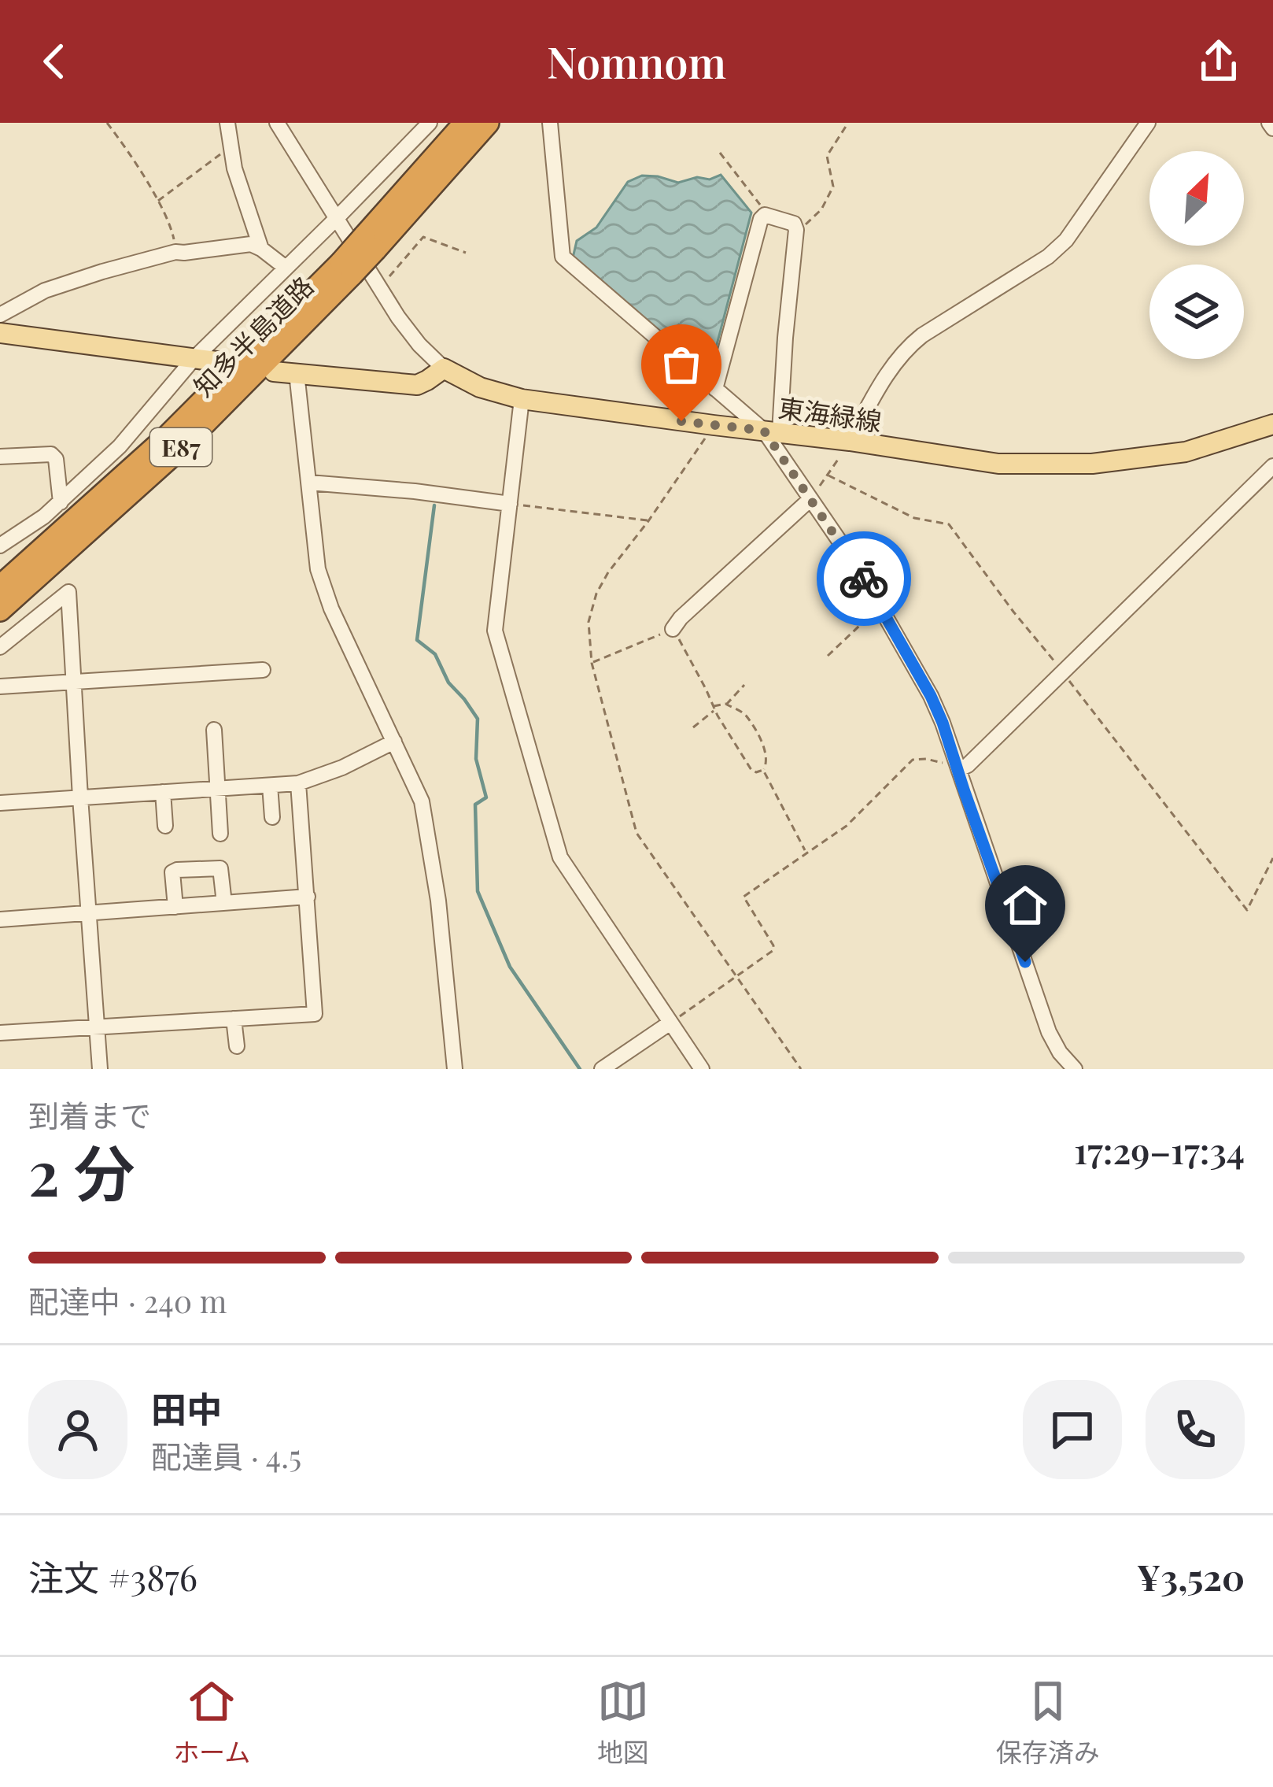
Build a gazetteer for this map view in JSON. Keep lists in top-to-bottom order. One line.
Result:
{"streets":{"highway":["知多半島道路","E87"],"main road":["東海緑線"]},"north":"top right","page":{"header":"Nomnom","heading":["2 分","到着まで","17:29–17:34"],"panel":["田中","配達員 · 4.5","注文 #3876","¥3,520"],"bar":"配達中 · 240 m","tabs":["ホーム","地図","保存済み"]}}
